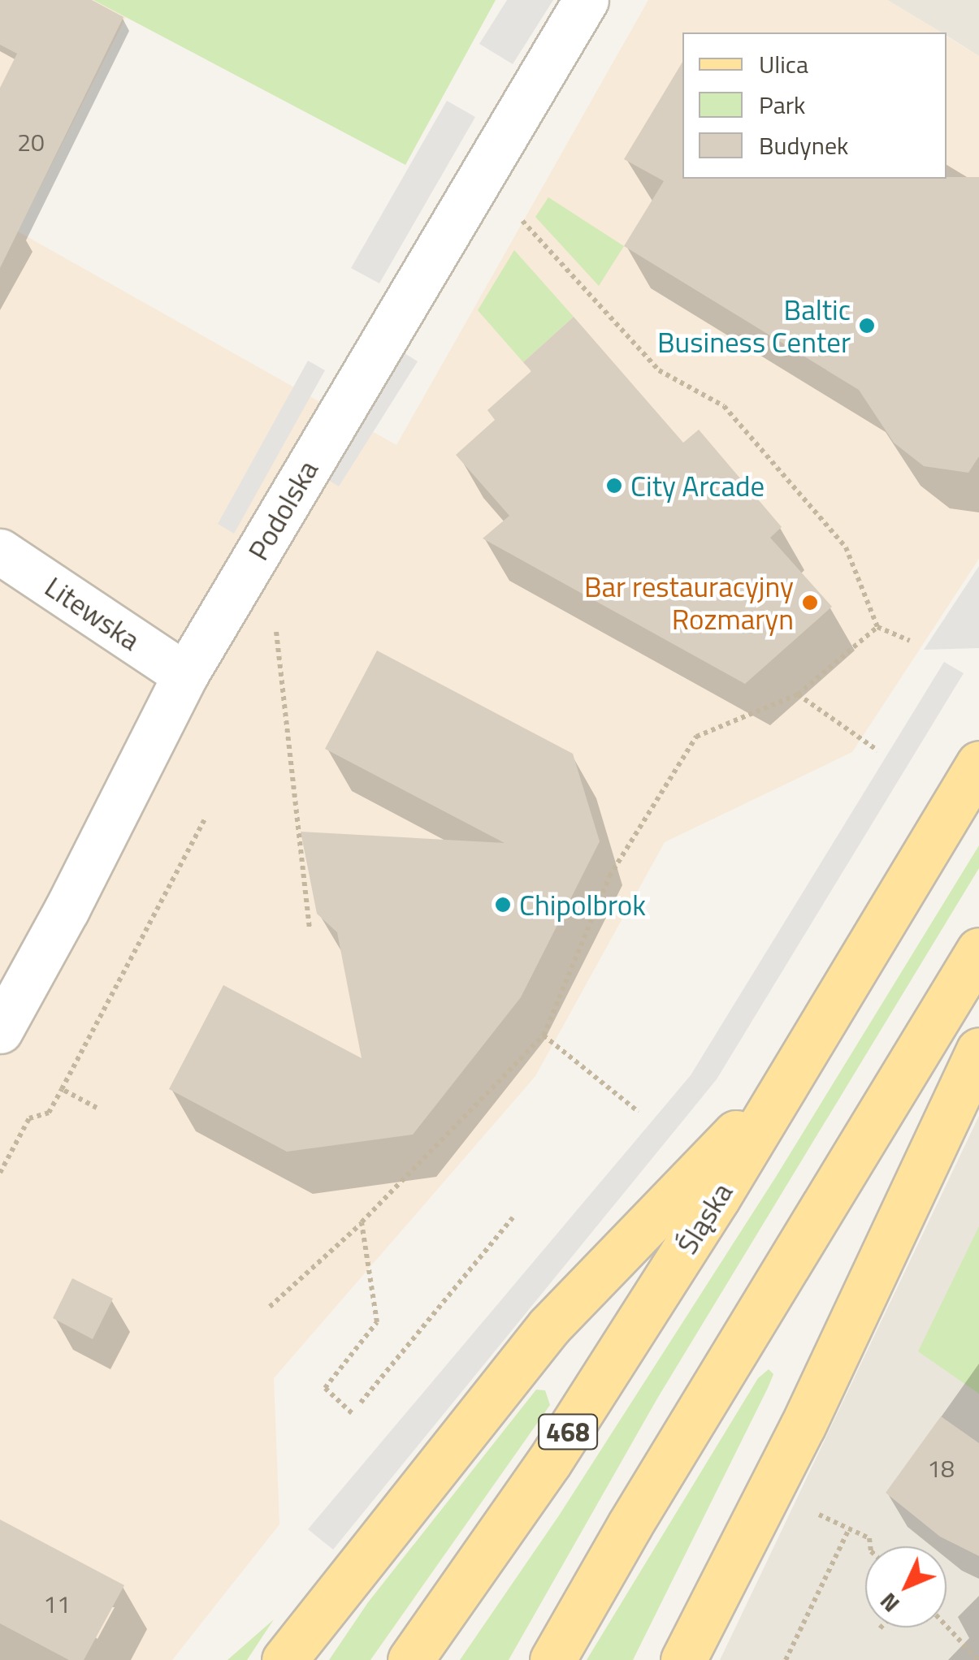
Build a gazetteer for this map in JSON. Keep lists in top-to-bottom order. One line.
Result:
{"streets":{"main road":["Śląska","468"],"street":["Podolska","Litewska"]},"crossings":[["Podolska","Litewska"]],"places":["Baltic Business Center","City Arcade","Bar restauracyjny Rozmaryn","Chipolbrok"],"house_numbers":["20","18","11"],"legend":["Ulica","Park","Budynek"],"north":"bottom left"}
